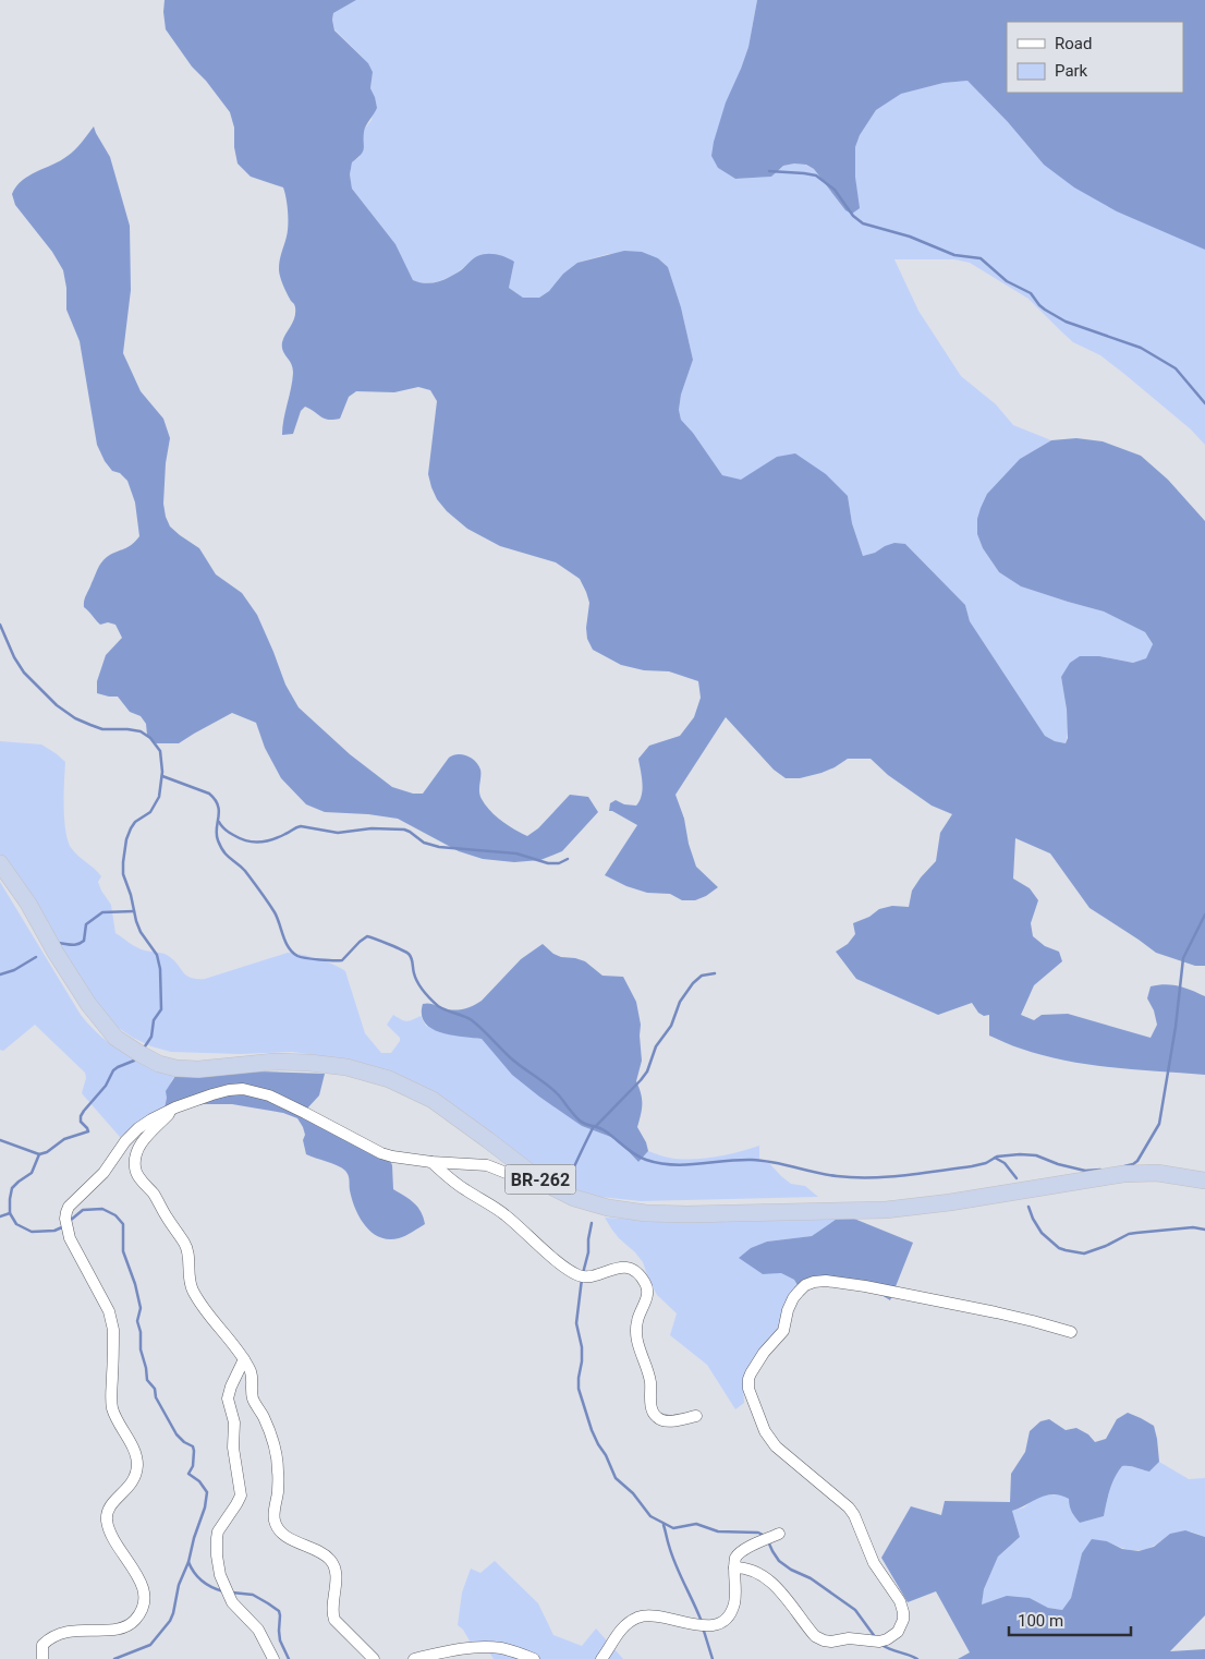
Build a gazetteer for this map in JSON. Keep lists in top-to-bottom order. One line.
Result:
{"streets":{"highway":["BR-262"]},"legend":["Road","Park"],"scale_bar":"100 m"}
